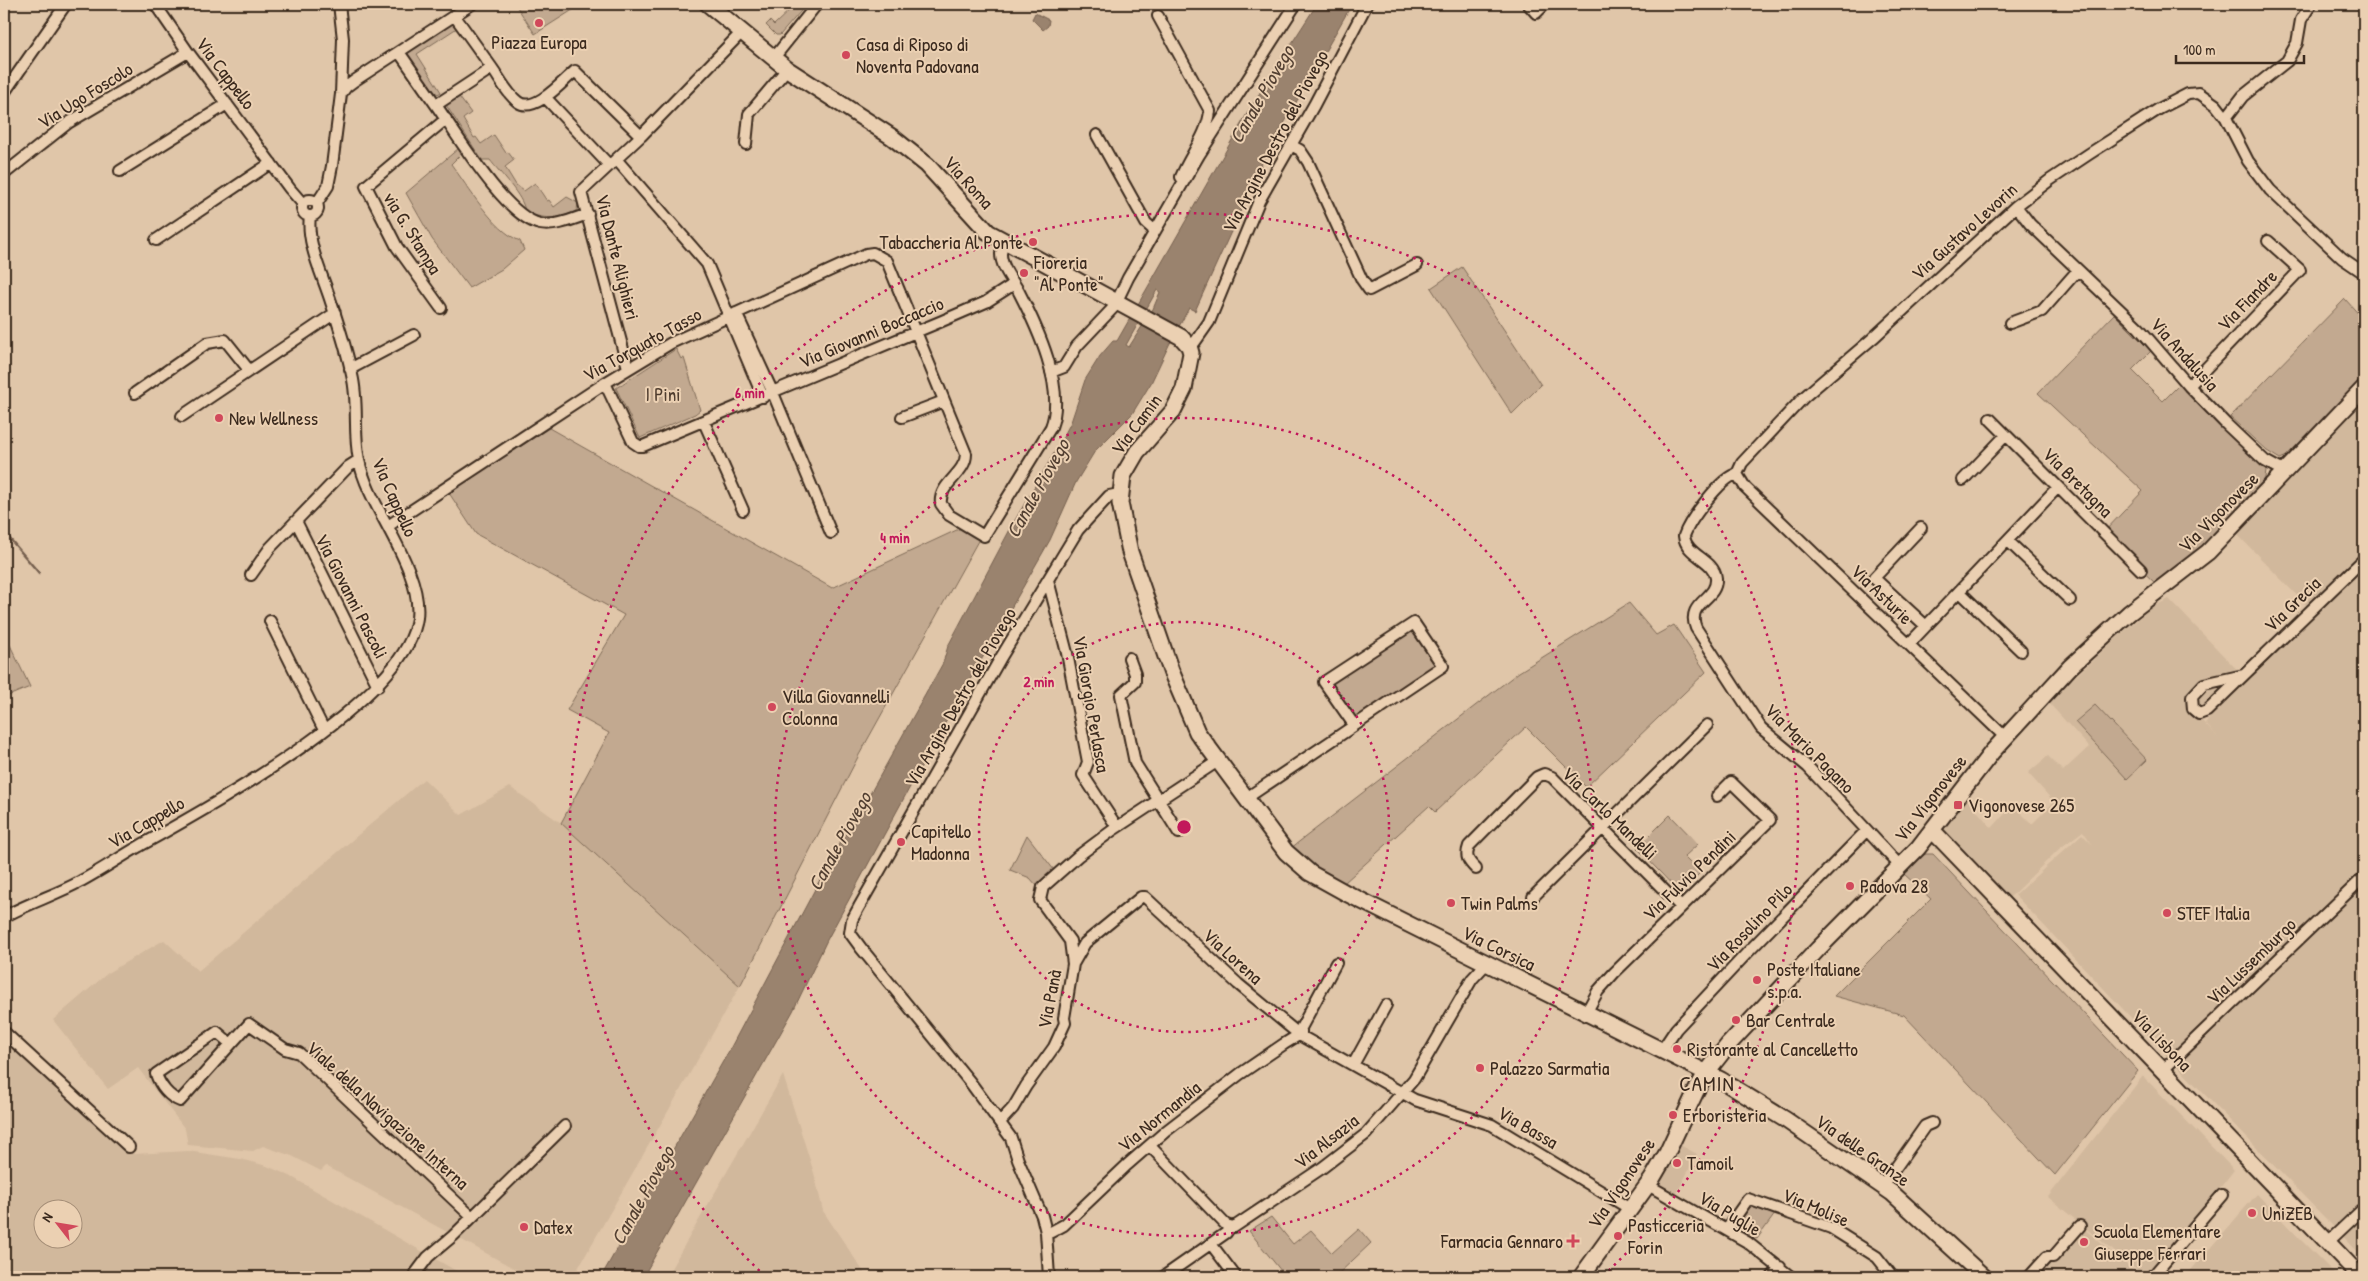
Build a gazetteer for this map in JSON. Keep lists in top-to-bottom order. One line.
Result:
{"streets":{"street":["Via Cappello","Via Ugo Foscolo","Via Argine Destro del Piovego","Via Roma","Via Gustavo Levorin","via G. Stampa","Via Dante Alighieri","Via Fiandre","Via Giovanni Boccaccio","Via Torquato Tasso","Via Andalusia","Via Camin","Via Bretagna","Via Vigonovese","Via Asturie","Via Giovanni Pascoli","Via Grecia","Via Giorgio Perlasca","Via Mario Pagano","Via Carlo Mandelli","Via Fulvio Pendini","Via Rosolino Pilo","Via Corsica","Via Lorena","Via Lussemburgo","Via Panà","Via Lisbona","Viale della Navigazione Interna","Via Normandia","Via Bassa","Via Alsazia","Via delle Granze","Via Molise","Via Puglie"]},"crossings":[["Via Cappello","Via Ugo Foscolo"],["Via Cappello","Via Torquato Tasso"],["Via Cappello","Via Giovanni Pascoli"],["Via Argine Destro del Piovego","Via Camin"],["Via Argine Destro del Piovego","Via Giorgio Perlasca"],["Via Argine Destro del Piovego","Via Panà"],["Via Roma","Via Dante Alighieri"],["Via Gustavo Levorin","Via Andalusia"],["Via Gustavo Levorin","Via Asturie"],["Via Gustavo Levorin","Via Mario Pagano"],["Via Dante Alighieri","Via Torquato Tasso"],["Via Fiandre","Via Andalusia"],["Via Giovanni Boccaccio","Via Torquato Tasso"],["Via Andalusia","Via Vigonovese"],["Via Camin","Via Corsica"],["Via Vigonovese","Via Asturie"],["Via Vigonovese","Via Mario Pagano"],["Via Vigonovese","Via Corsica"],["Via Vigonovese","Via Lisbona"],["Via Vigonovese","Via Bassa"],["Via Vigonovese","Via delle Granze"],["Via Vigonovese","Via Puglie"],["Via Mario Pagano","Via Rosolino Pilo"],["Via Carlo Mandelli","Via Fulvio Pendini"],["Via Fulvio Pendini","Via Corsica"],["Via Rosolino Pilo","Via Corsica"],["Via Corsica","Via Alsazia"],["Via Corsica","Via delle Granze"],["Via Lorena","Via Panà"],["Via Lorena","Via Normandia"],["Via Lorena","Via Bassa"],["Via Lorena","Via Alsazia"],["Via Lussemburgo","Via Lisbona"],["Via Bassa","Via Alsazia"],["Via Molise","Via Puglie"]],"districts":["CAMIN"],"water":["Canale Piovego"],"parks":["I Pini"],"places":{"other":["Piazza Europa","Casa di Riposo di Noventa Padovana","Tabaccheria Al Ponte","Fioreria \"Al Ponte\"","New Wellness","Villa Giovannelli Colonna","Capitello Madonna","Padova 28","Twin Palms","STEF Italia","Poste Italiane s.p.a.","Bar Centrale","Ristorante al Cancelletto","Palazzo Sarmatia","Erboristeria","Tamoil","UniZEB","Datex","Pasticceria Forin","Scuola Elementare Giuseppe Ferrari"],"transit":["Vigonovese 265"],"health":["Farmacia Gennaro"]},"scale_bar":"100 m","north":"top left","rings":["6 min","4 min","2 min"]}
